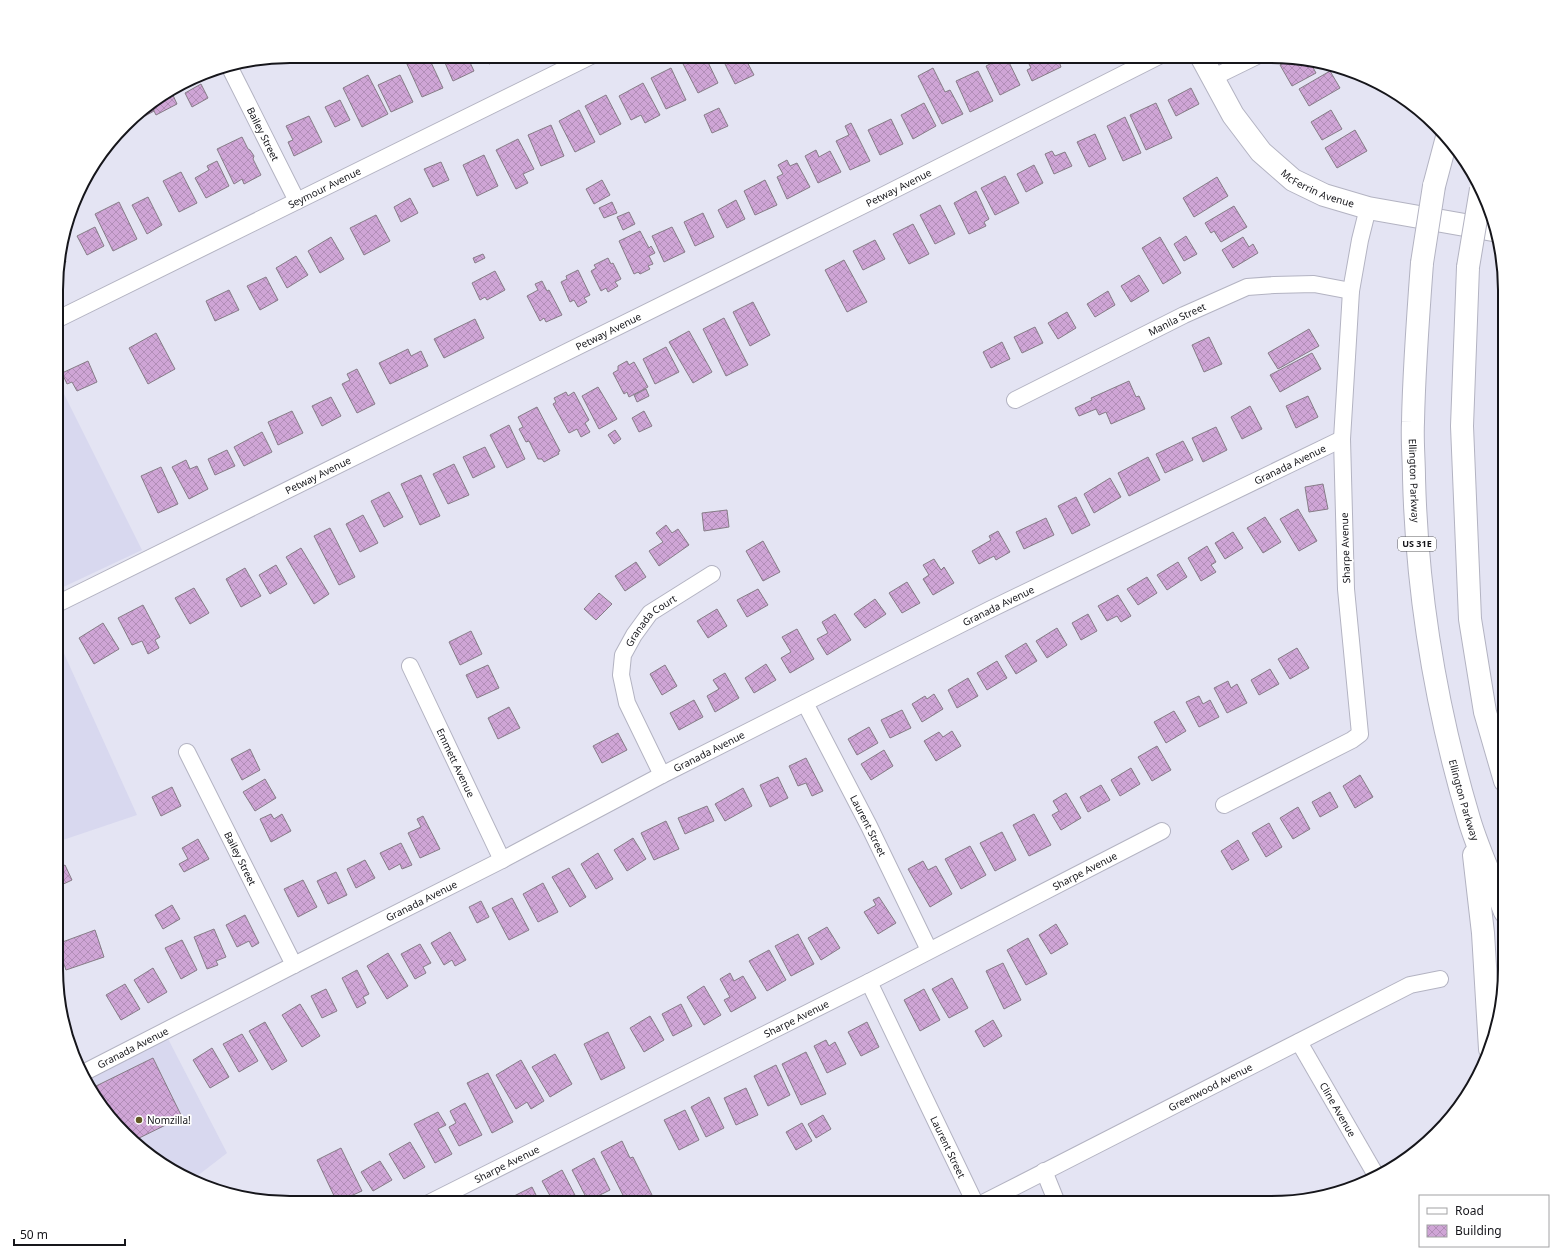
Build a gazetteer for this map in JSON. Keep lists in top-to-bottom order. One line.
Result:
{"streets":{"main road":["McFerrin Avenue","Ellington Parkway","US 31E"],"street":["Bailey Street","Seymour Avenue","Petway Avenue","Manila Street","Granada Avenue","Sharpe Avenue","Granada Court","Emmett Avenue","Laurent Street","Greenwood Avenue","Cline Avenue"]},"crossings":[["Bailey Street","Seymour Avenue"],["Bailey Street","Granada Avenue"],["McFerrin Avenue","Sharpe Avenue"],["Manila Street","Sharpe Avenue"],["Granada Avenue","Sharpe Avenue"],["Granada Avenue","Granada Court"],["Granada Avenue","Emmett Avenue"],["Granada Avenue","Laurent Street"],["Sharpe Avenue","Laurent Street"],["Greenwood Avenue","Cline Avenue"]],"places":["Nomzilla!"],"legend":["Road","Building"],"scale_bar":"50 m"}
